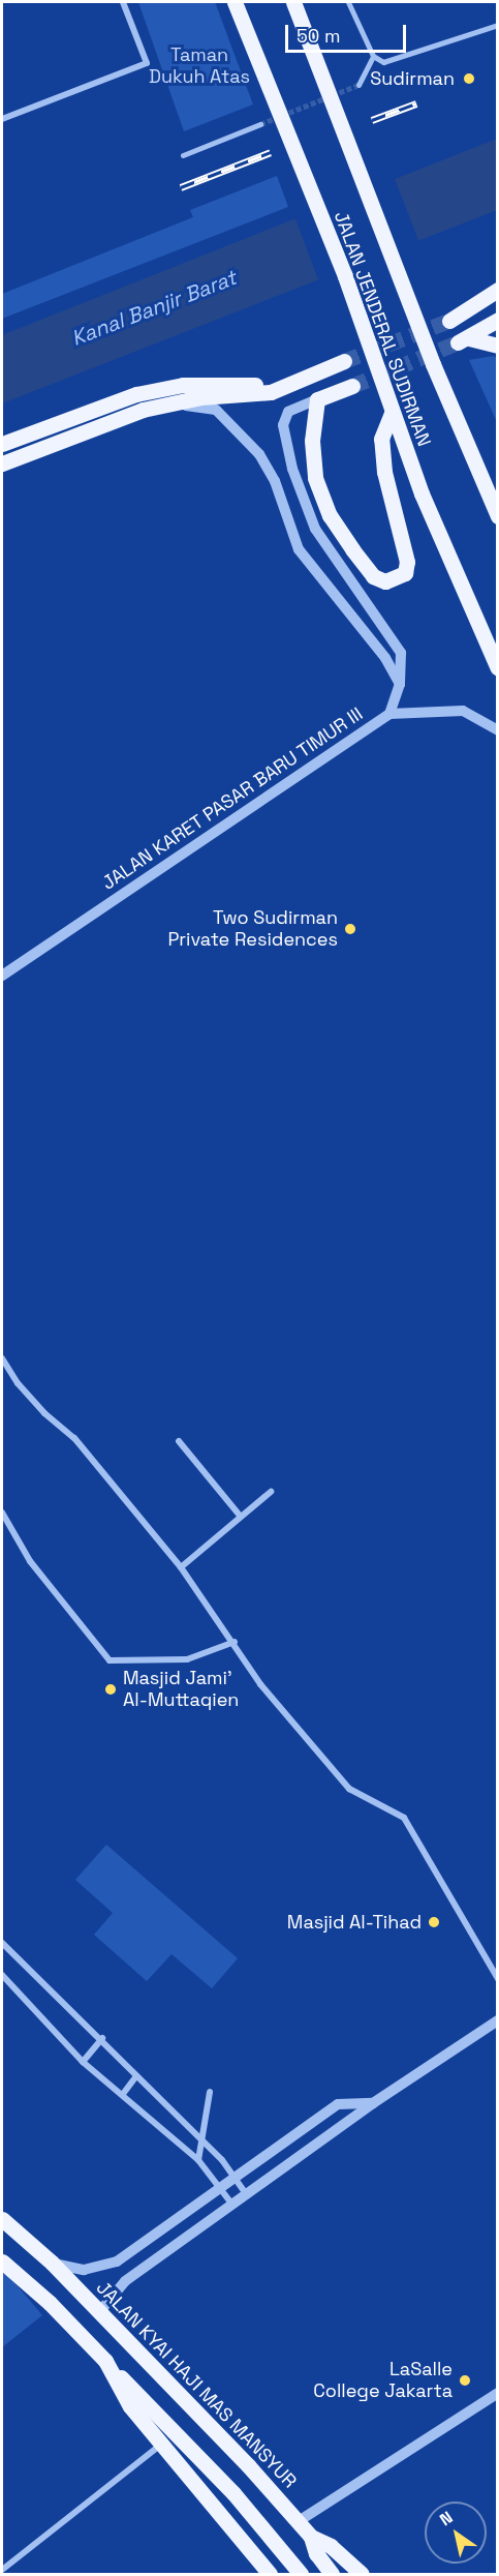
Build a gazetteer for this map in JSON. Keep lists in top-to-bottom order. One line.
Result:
{"streets":{"main road":["JALAN JENDERAL SUDIRMAN","JALAN KYAI HAJI MAS MANSYUR"],"street":["JALAN KARET PASAR BARU TIMUR III"]},"water":["Kanal Banjir Barat"],"parks":["Taman Dukuh Atas"],"places":["Sudirman","Two Sudirman Private Residences","Masjid Jami' Al-Muttaqien","Masjid Al-Tihad","LaSalle College Jakarta"],"scale_bar":"50 m","north":"top left"}
